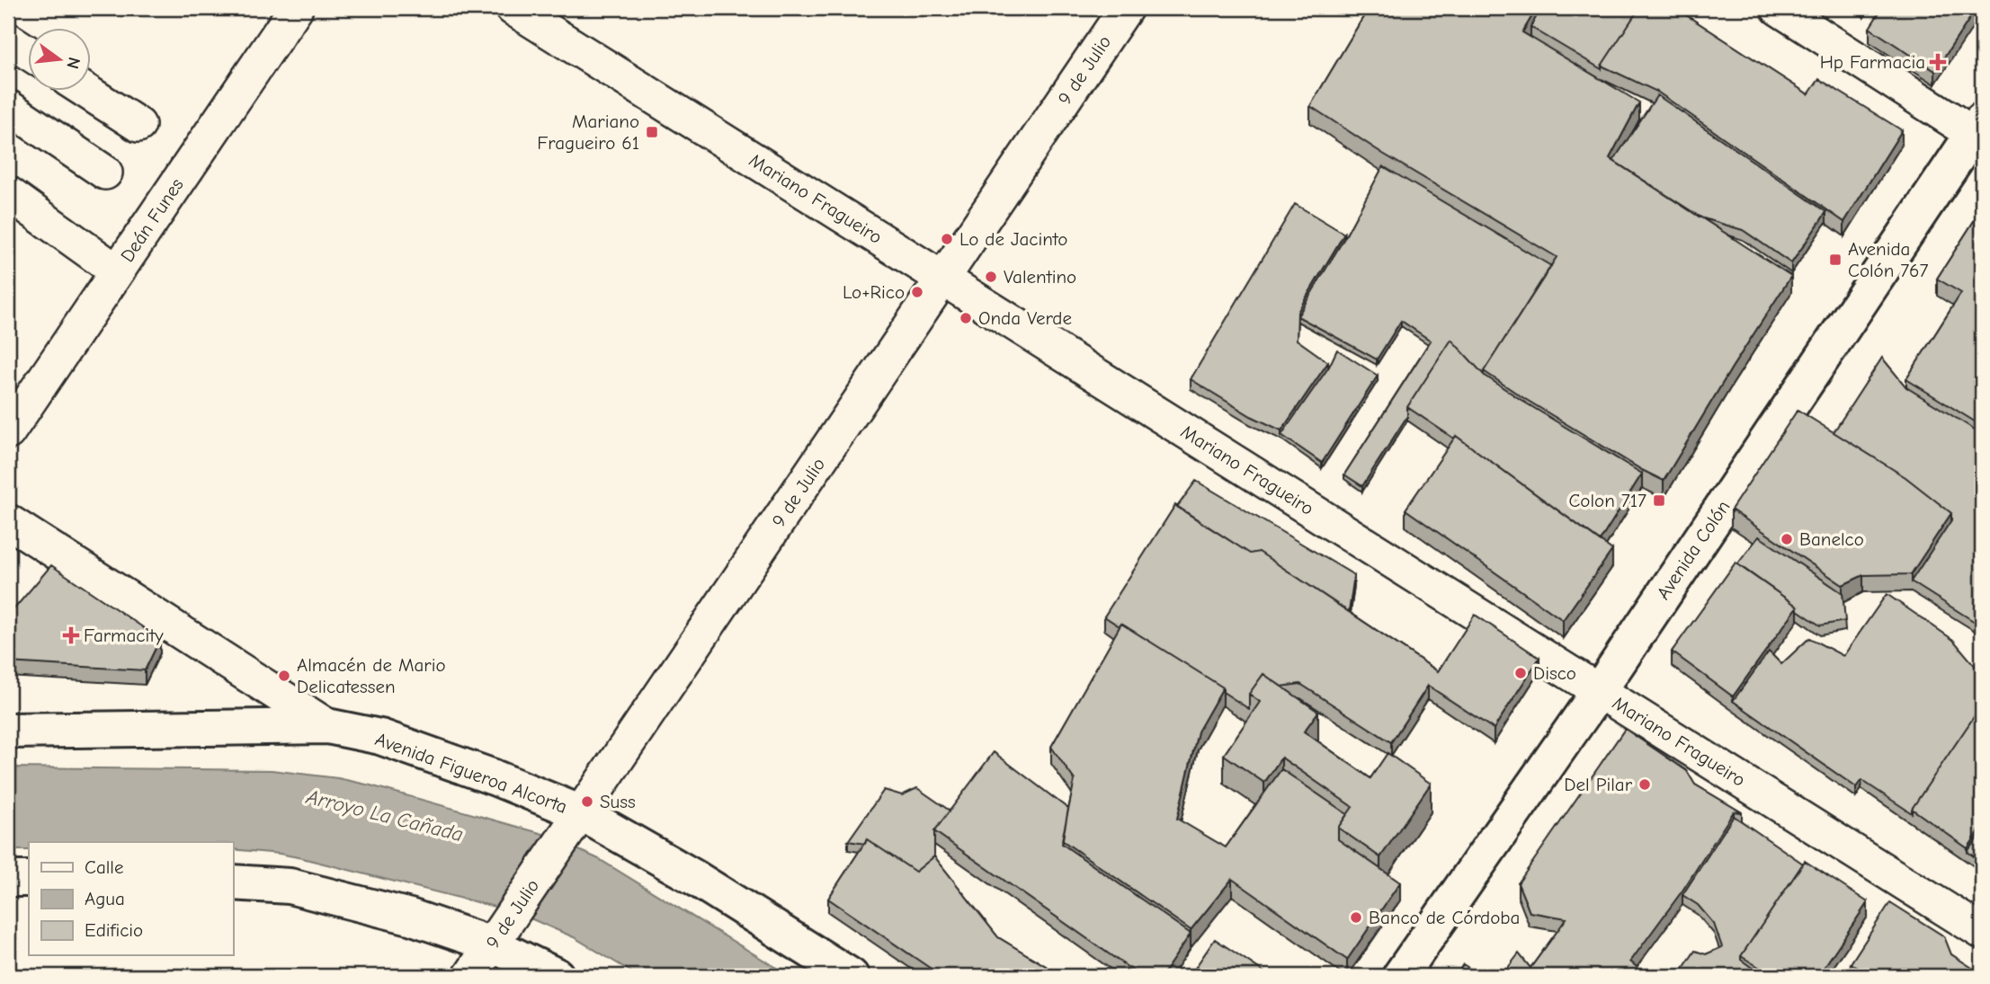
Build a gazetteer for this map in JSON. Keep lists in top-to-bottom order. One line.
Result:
{"streets":{"main road":["Avenida Colón","Avenida Figueroa Alcorta"],"street":["9 de Julio","Mariano Fragueiro","Deán Funes"]},"crossings":[["9 de Julio","Mariano Fragueiro"],["9 de Julio","Avenida Figueroa Alcorta"],["Mariano Fragueiro","Avenida Colón"]],"water":["Arroyo La Cañada"],"places":{"health":["Hp Farmacia","Farmacity"],"transit":["Mariano Fragueiro 61","Avenida Colón 767","Colon 717"],"other":["Lo de Jacinto","Valentino","Lo+Rico","Onda Verde","Banelco","Disco","Almacén de Mario Delicatessen","Del Pilar","Suss","Banco de Córdoba"]},"legend":["Calle","Agua","Edificio"],"north":"right"}
